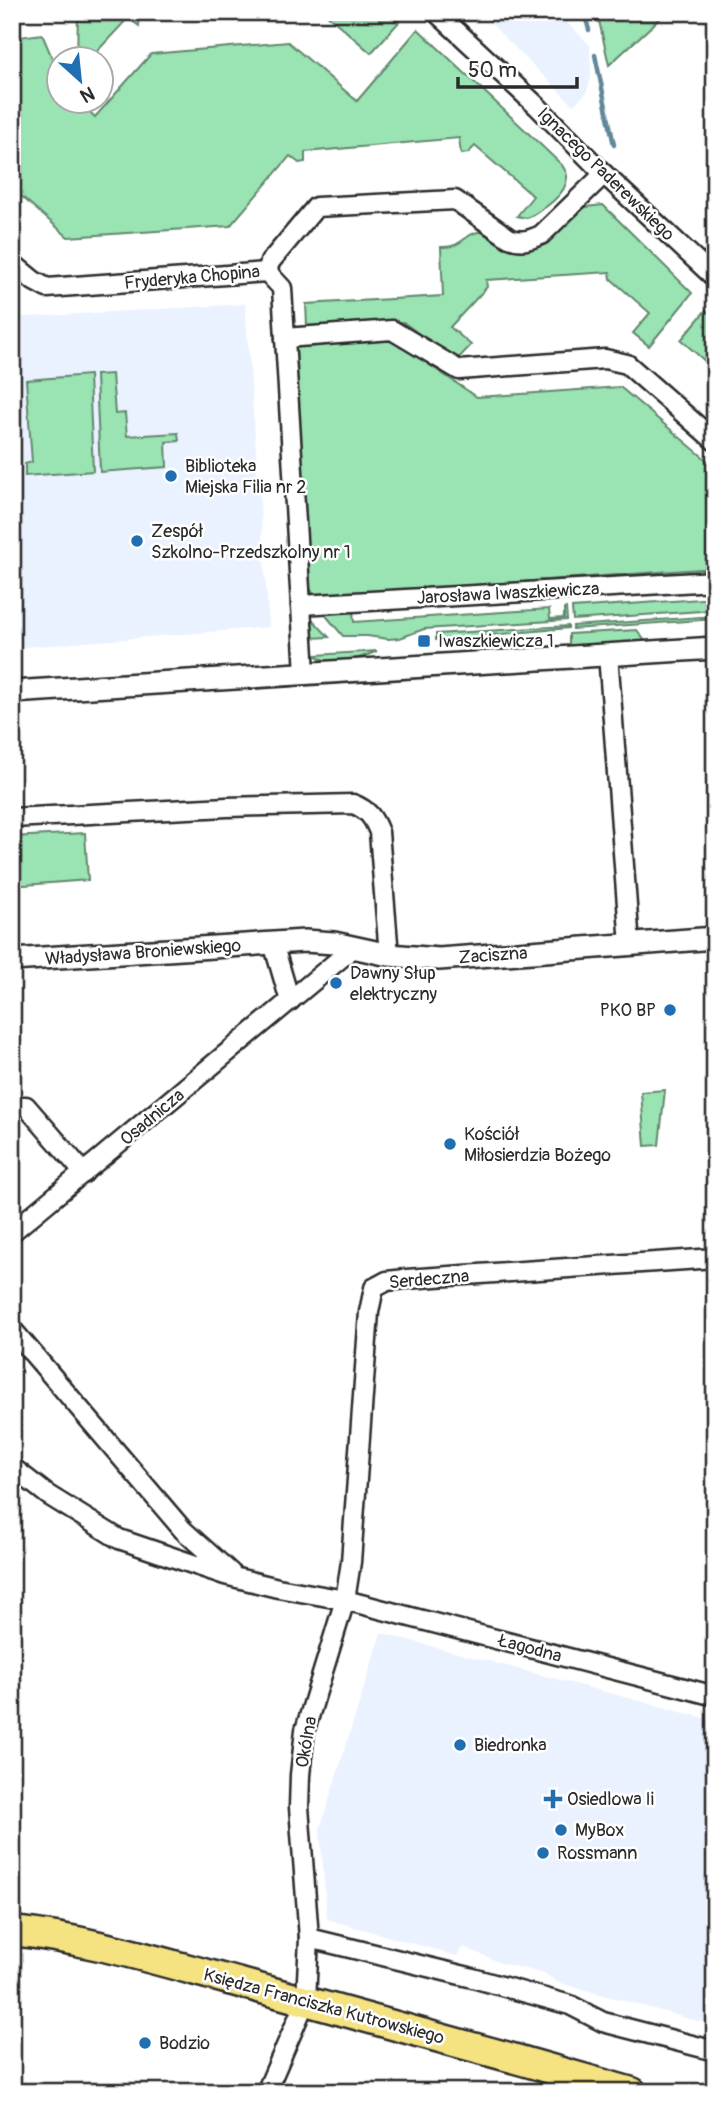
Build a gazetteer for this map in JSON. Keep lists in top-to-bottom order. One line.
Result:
{"streets":{"main road":["Księdza Franciszka Kutrowskiego"],"street":["Ignacego Paderewskiego","Fryderyka Chopina","Jarosława Iwaszkiewicza","Władysława Broniewskiego","Zaciszna","Osadnicza","Serdeczna","Łagodna","Okólna"]},"crossings":[["Ignacego Paderewskiego","Fryderyka Chopina"],["Władysława Broniewskiego","Zaciszna"],["Serdeczna","Łagodna"],["Serdeczna","Okólna"],["Łagodna","Okólna"],["Okólna","Księdza Franciszka Kutrowskiego"]],"places":{"other":["Biblioteka Miejska Filia nr 2","Zespół Szkolno-Przedszkolny nr 1","Dawny Słup elektryczny","PKO BP","Kościół Miłosierdzia Bożego","Biedronka","MyBox","Rossmann","Bodzio"],"transit":["Iwaszkiewicza 1"],"health":["Osiedlowa Ii"]},"scale_bar":"50 m","north":"bottom right"}
